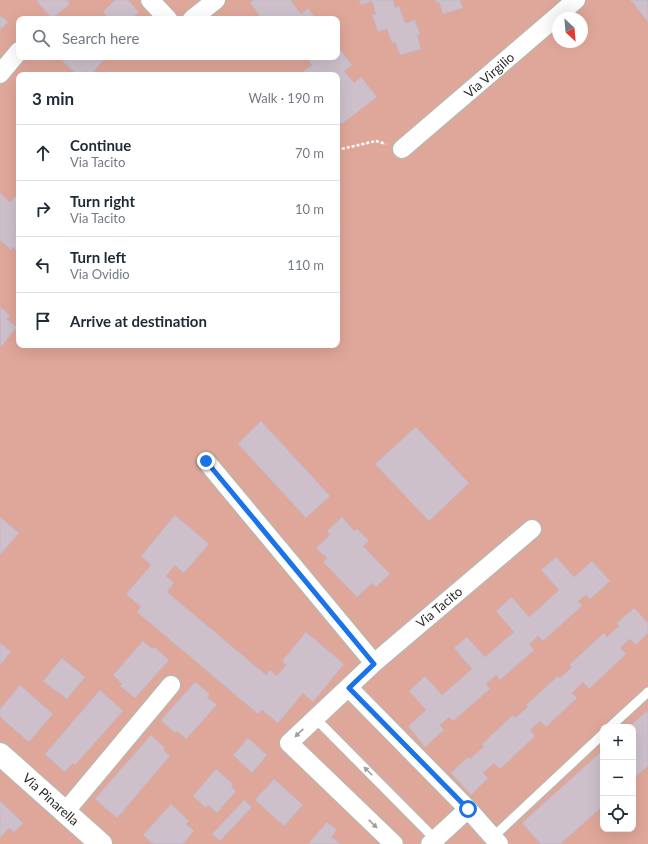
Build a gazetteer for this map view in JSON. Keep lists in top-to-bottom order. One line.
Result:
{"streets":{"street":["Via Virgilio","Via Tacito","Via Pinarella"]},"north":"bottom right","page":{"search":"Search here","heading":["3 min","Walk · 190 m"],"list":[["Continue","Via Tacito","70 m"],["Turn right","Via Tacito","10 m"],["Turn left","Via Ovidio","110 m"],"Arrive at destination"],"map_buttons":["+","−"]}}
